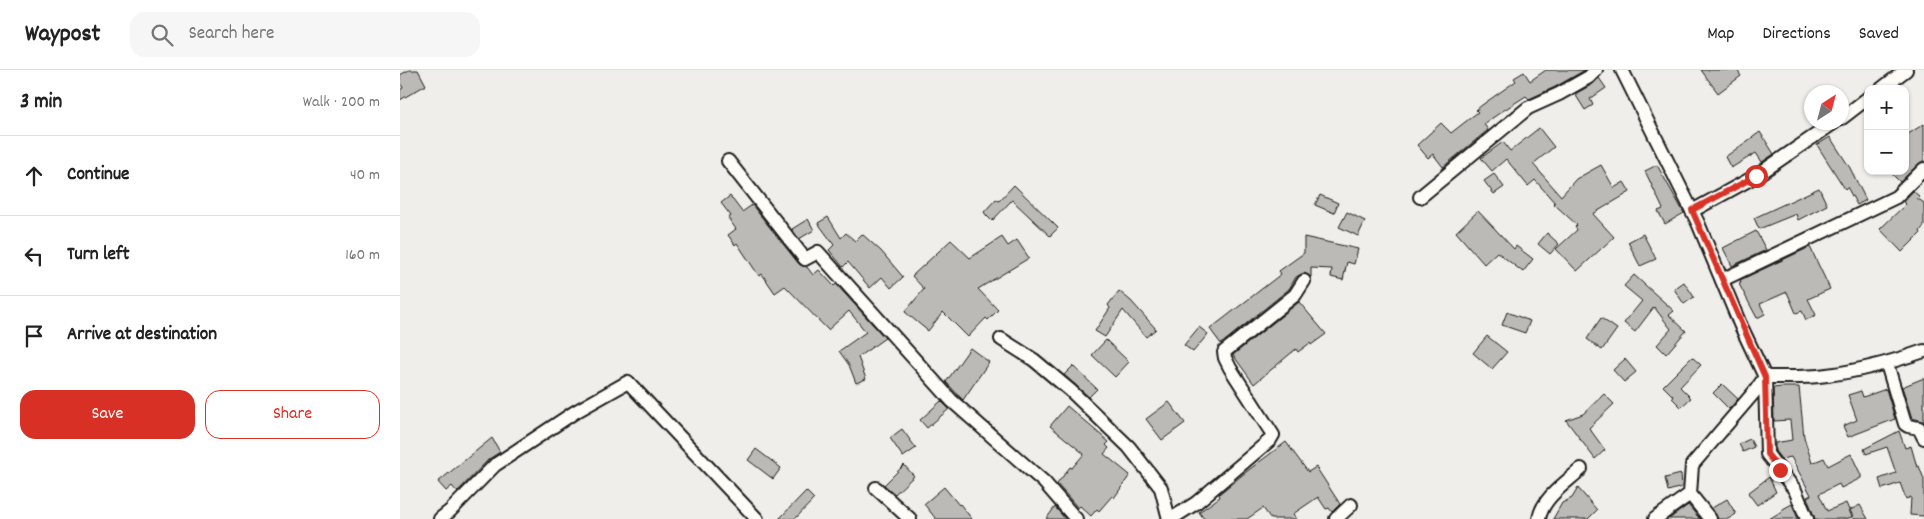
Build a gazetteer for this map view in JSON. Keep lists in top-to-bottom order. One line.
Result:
{"north":"top right","page":{"header":"Waypost","search":"Search here","nav":["Map","Directions","Saved"],"heading":["3 min","Walk · 200 m"],"map_buttons":["+","−"],"list":[["Continue","40 m"],["Turn left","160 m"],"Arrive at destination"],"buttons":["Save","Share"]}}
